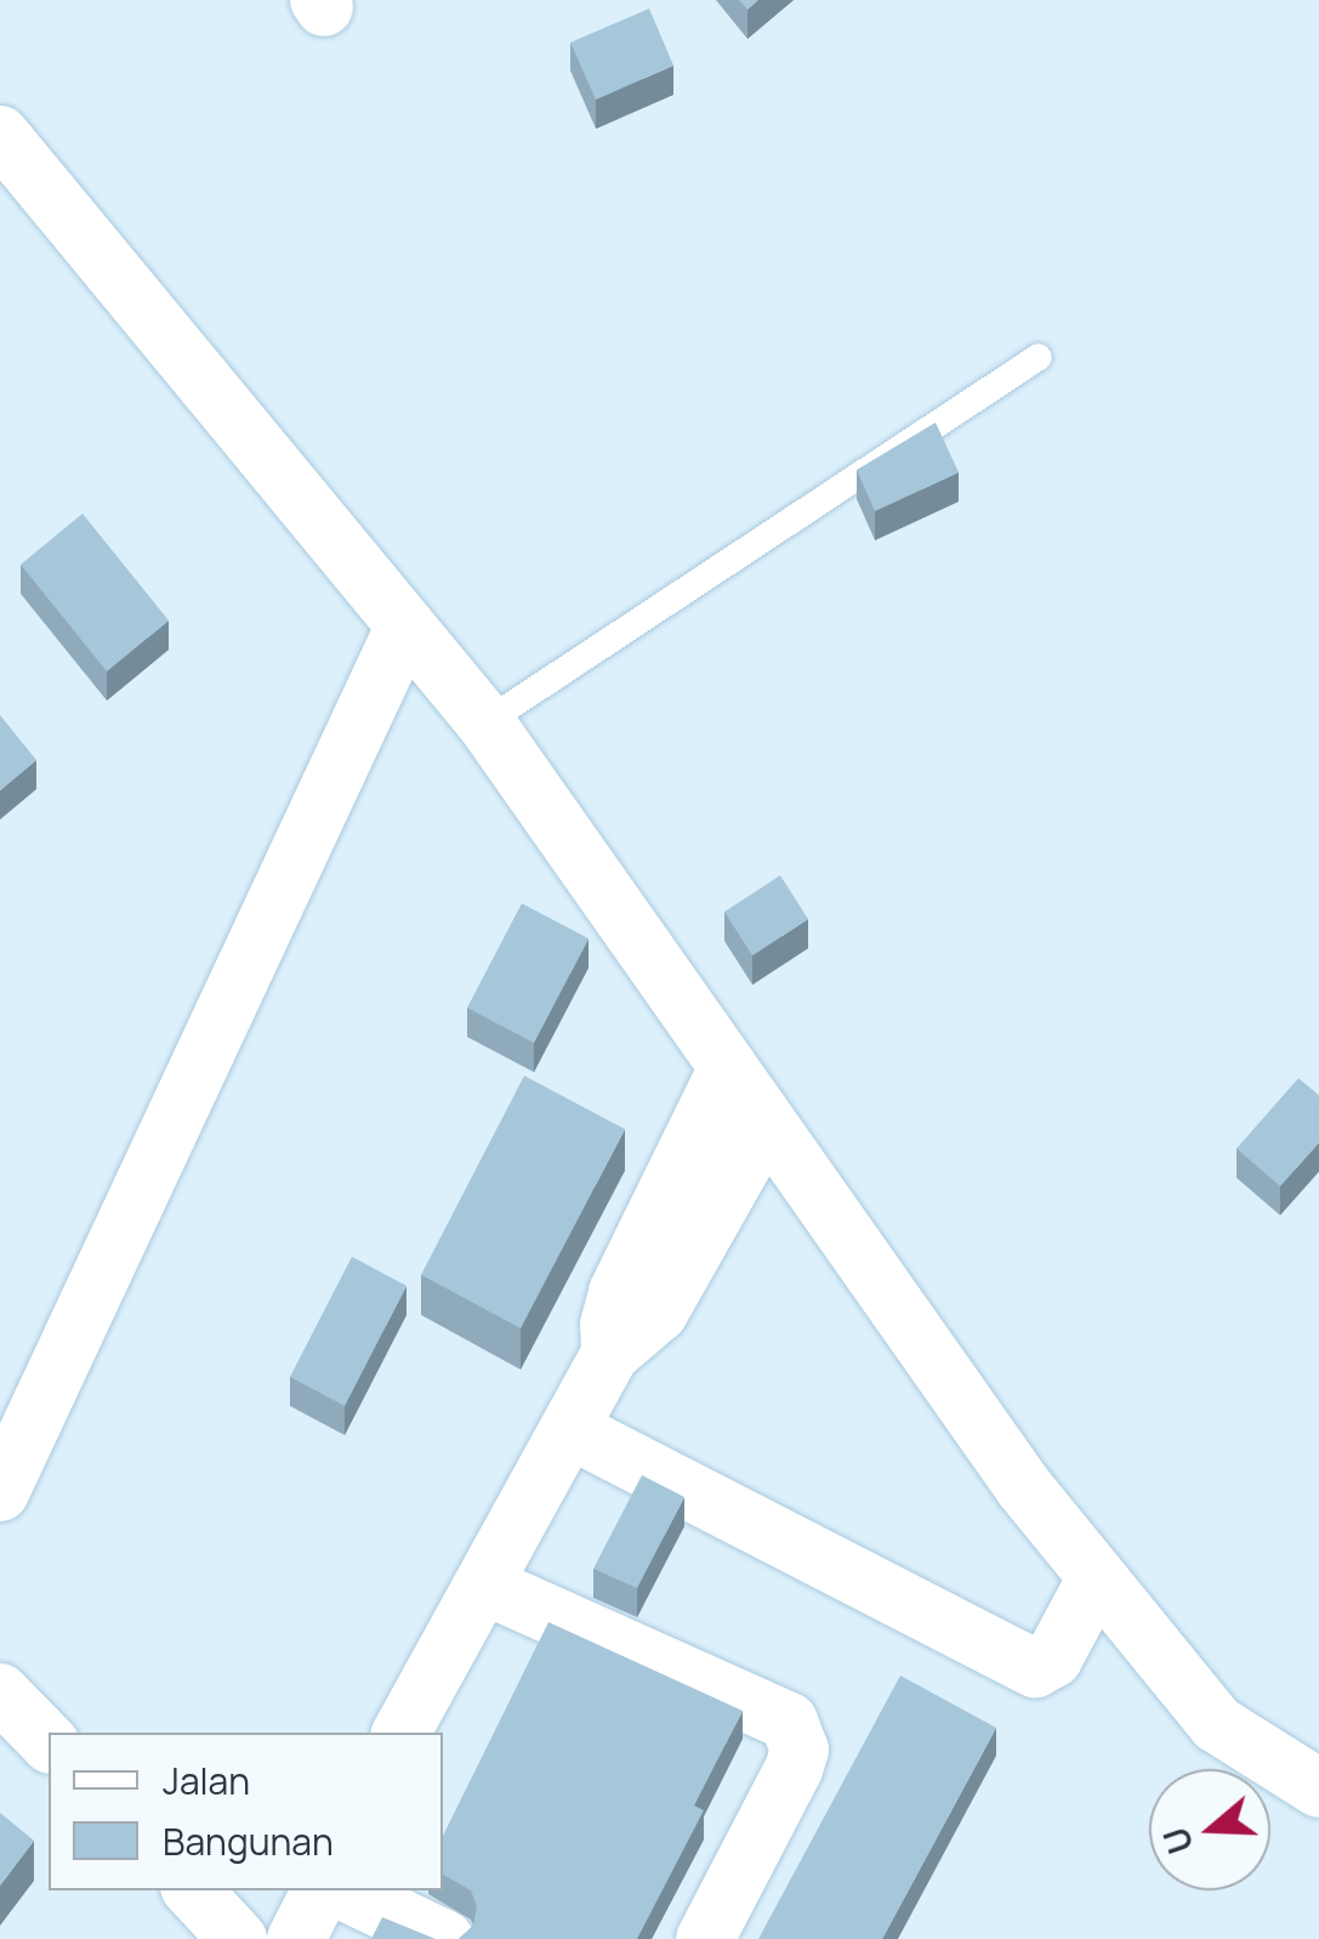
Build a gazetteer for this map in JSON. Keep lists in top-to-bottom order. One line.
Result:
{"legend":["Jalan","Bangunan"],"north":"left"}
